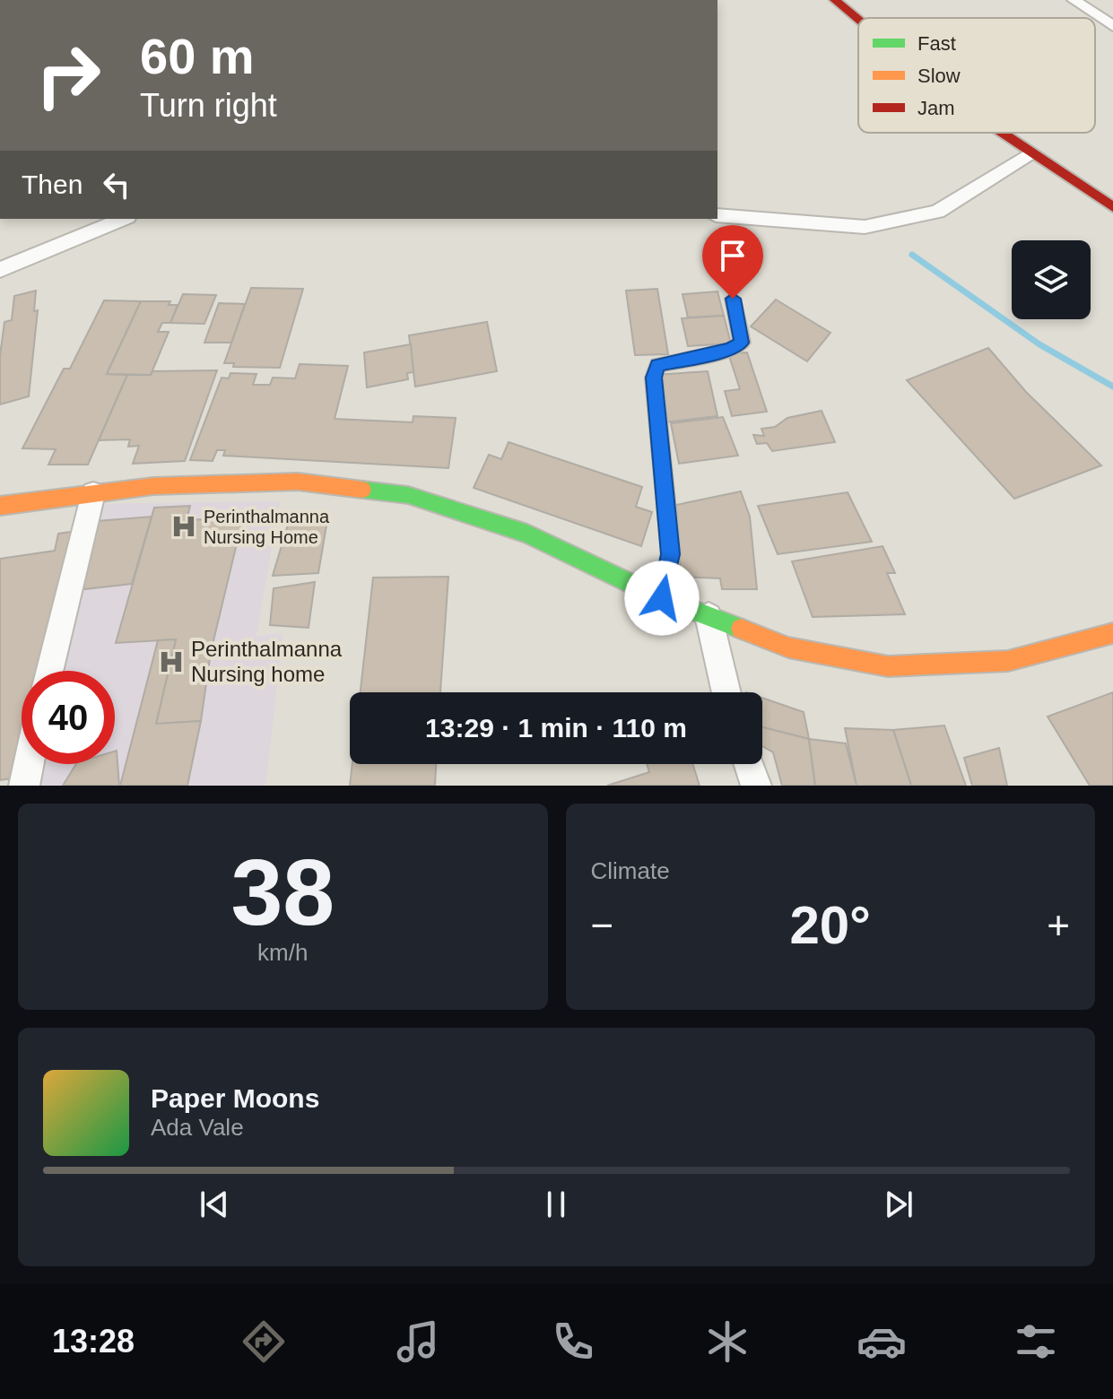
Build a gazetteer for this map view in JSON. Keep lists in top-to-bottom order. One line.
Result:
{"places":{"hospital":["Perinthalmanna Nursing Home","Perinthalmanna Nursing home"]},"legend":["Fast","Slow","Jam"],"page":{"turn":["60 m","Turn right"],"then":"Then","limit":"40","trip":"13:29 · 1 min · 110 m","tile":[["38","km/h"],"Climate"],"heat":["−","20°","+"],"song":["Paper Moons","Ada Vale"],"tabs":"13:28"}}
